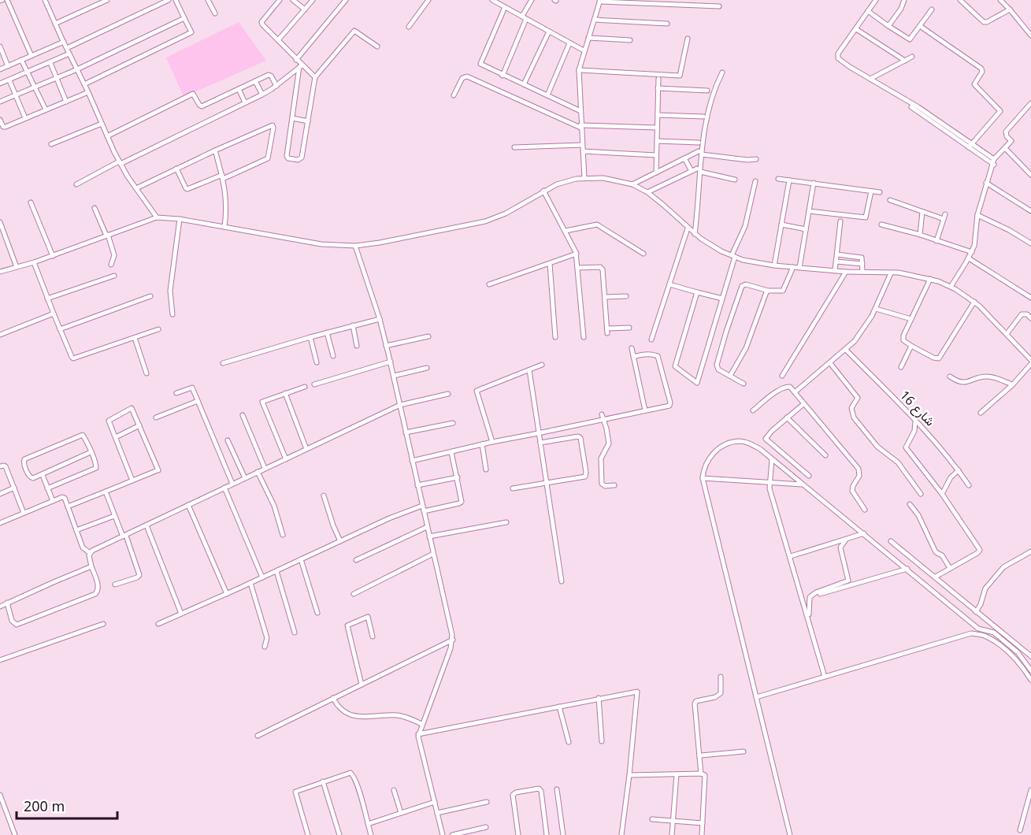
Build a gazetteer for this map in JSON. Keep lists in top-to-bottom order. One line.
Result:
{"streets":{"street":["شارع 16"]},"scale_bar":"200 m"}
